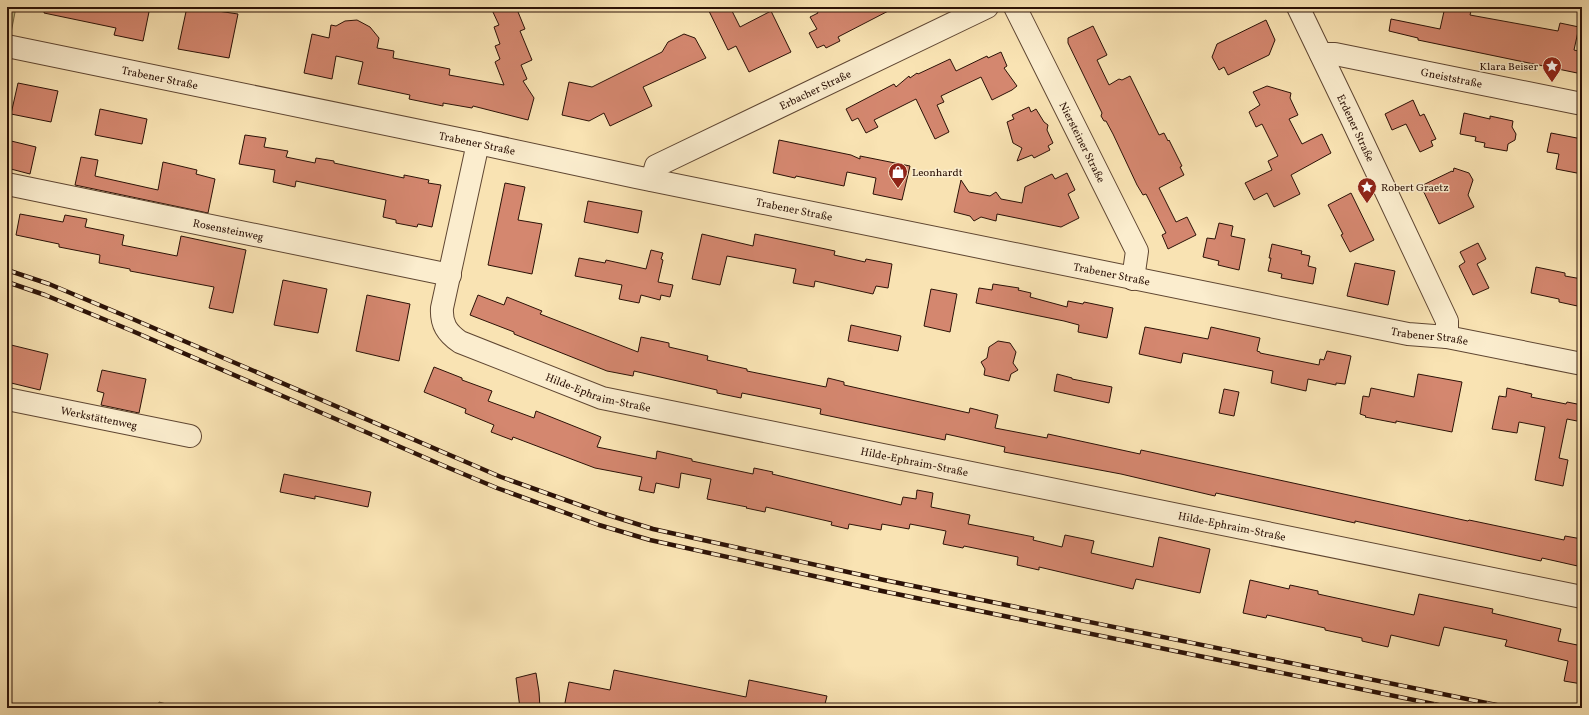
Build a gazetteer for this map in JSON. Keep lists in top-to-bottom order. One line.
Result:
{"streets":{"street":["Trabener Straße","Gneiststraße","Erbacher Straße","Erdener Straße","Niersteiner Straße","Rosensteinweg","Hilde-Ephraim-Straße","Werkstättenweg"]},"crossings":[["Trabener Straße","Erbacher Straße"],["Trabener Straße","Erdener Straße"],["Trabener Straße","Niersteiner Straße"],["Trabener Straße","Hilde-Ephraim-Straße"],["Gneiststraße","Erdener Straße"],["Rosensteinweg","Hilde-Ephraim-Straße"]],"places":{"place":["Klara Beiser","Robert Graetz"],"shop":["Leonhardt"]}}
